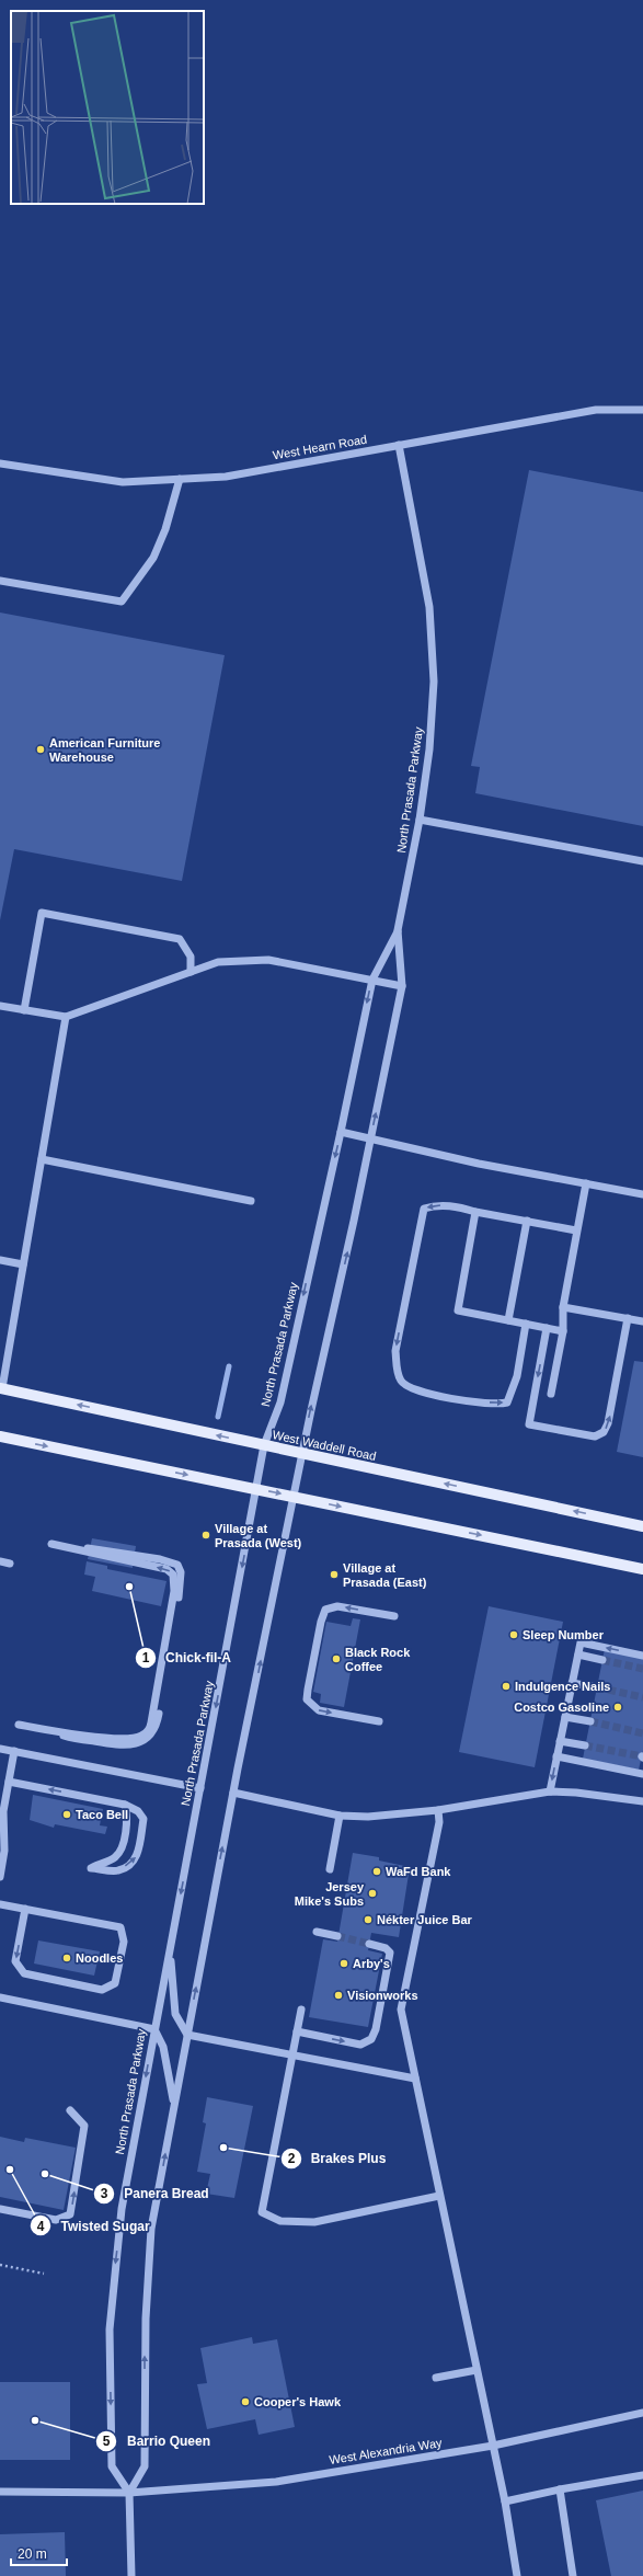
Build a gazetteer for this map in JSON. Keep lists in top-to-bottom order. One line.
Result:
{"streets":{"main road":["West Waddell Road"],"street":["West Hearn Road","North Prasada Parkway","West Alexandria Way"]},"crossings":[["West Hearn Road","North Prasada Parkway"],["North Prasada Parkway","West Waddell Road"],["North Prasada Parkway","West Alexandria Way"]],"places":["American Furniture Warehouse","Village at Prasada (West)","Village at Prasada (East)","Chick-fil-A","Sleep Number","Black Rock Coffee","Indulgence Nails","Costco Gasoline","Taco Bell","WaFd Bank","Jersey Mike's Subs","Nékter Juice Bar","Noodles","Arby's","Visionworks","Brakes Plus","Twisted Sugar","Panera Bread","Cooper's Hawk","Barrio Queen"],"scale_bar":"20 m"}
